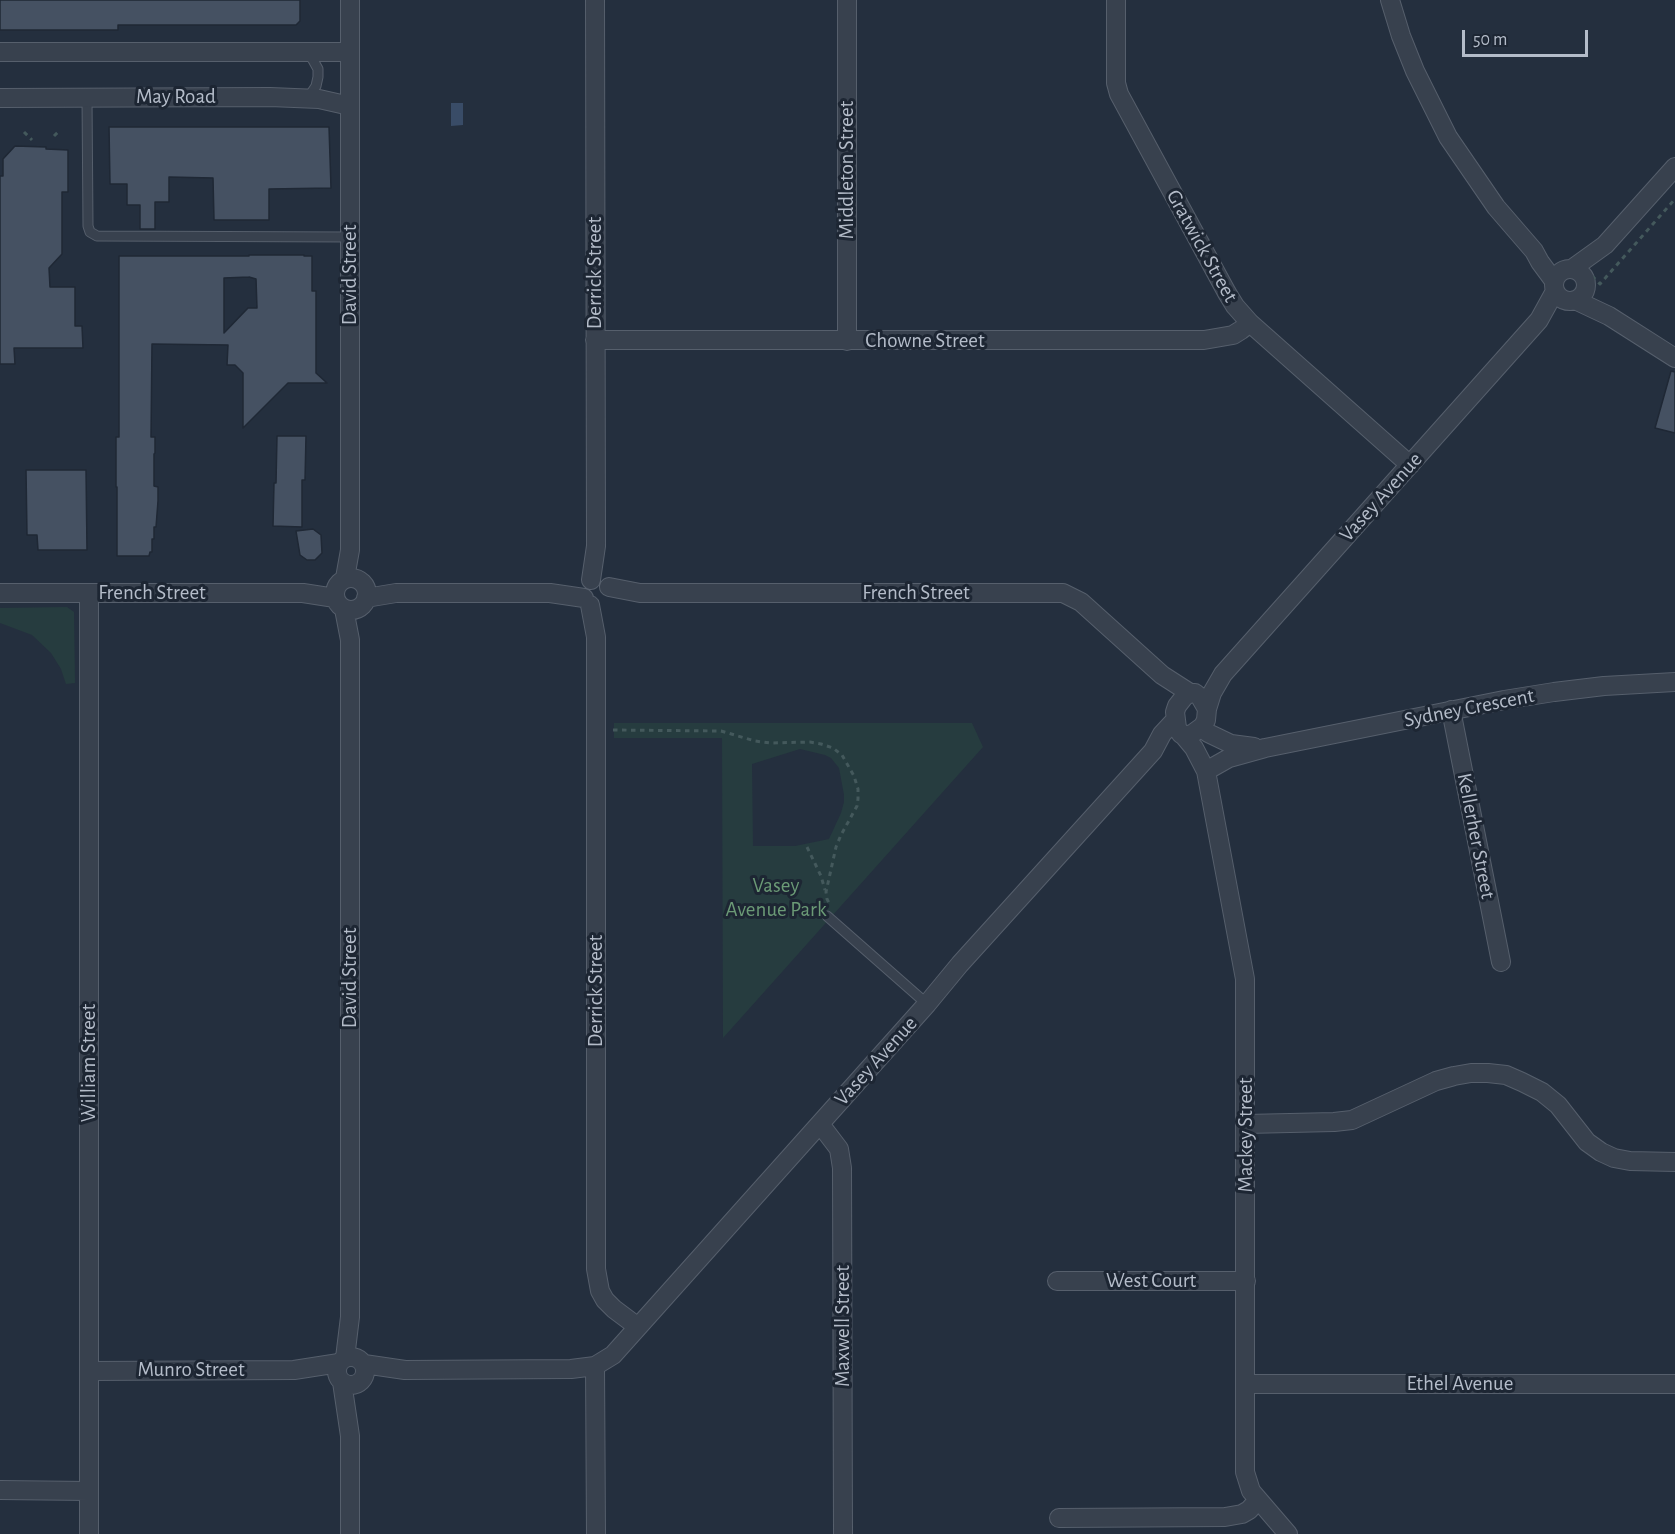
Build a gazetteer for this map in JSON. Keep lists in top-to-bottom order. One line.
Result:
{"streets":{"street":["May Road","Middleton Street","Gratwick Street","Derrick Street","David Street","Chowne Street","Vasey Avenue","French Street","Sydney Crescent","Kellerher Street","William Street","Mackey Street","West Court","Maxwell Street","Munro Street","Ethel Avenue"]},"crossings":[["May Road","David Street"],["Middleton Street","Chowne Street"],["Gratwick Street","Chowne Street"],["Gratwick Street","Vasey Avenue"],["Derrick Street","Chowne Street"],["Derrick Street","Vasey Avenue"],["Derrick Street","French Street"],["David Street","French Street"],["David Street","Munro Street"],["Vasey Avenue","French Street"],["Vasey Avenue","Sydney Crescent"],["Vasey Avenue","Mackey Street"],["Vasey Avenue","Maxwell Street"],["Vasey Avenue","Munro Street"],["French Street","William Street"],["French Street","Mackey Street"],["Sydney Crescent","Kellerher Street"],["Sydney Crescent","Mackey Street"],["William Street","Munro Street"],["Mackey Street","West Court"],["Mackey Street","Ethel Avenue"]],"parks":["Vasey Avenue Park"],"scale_bar":"50 m"}
